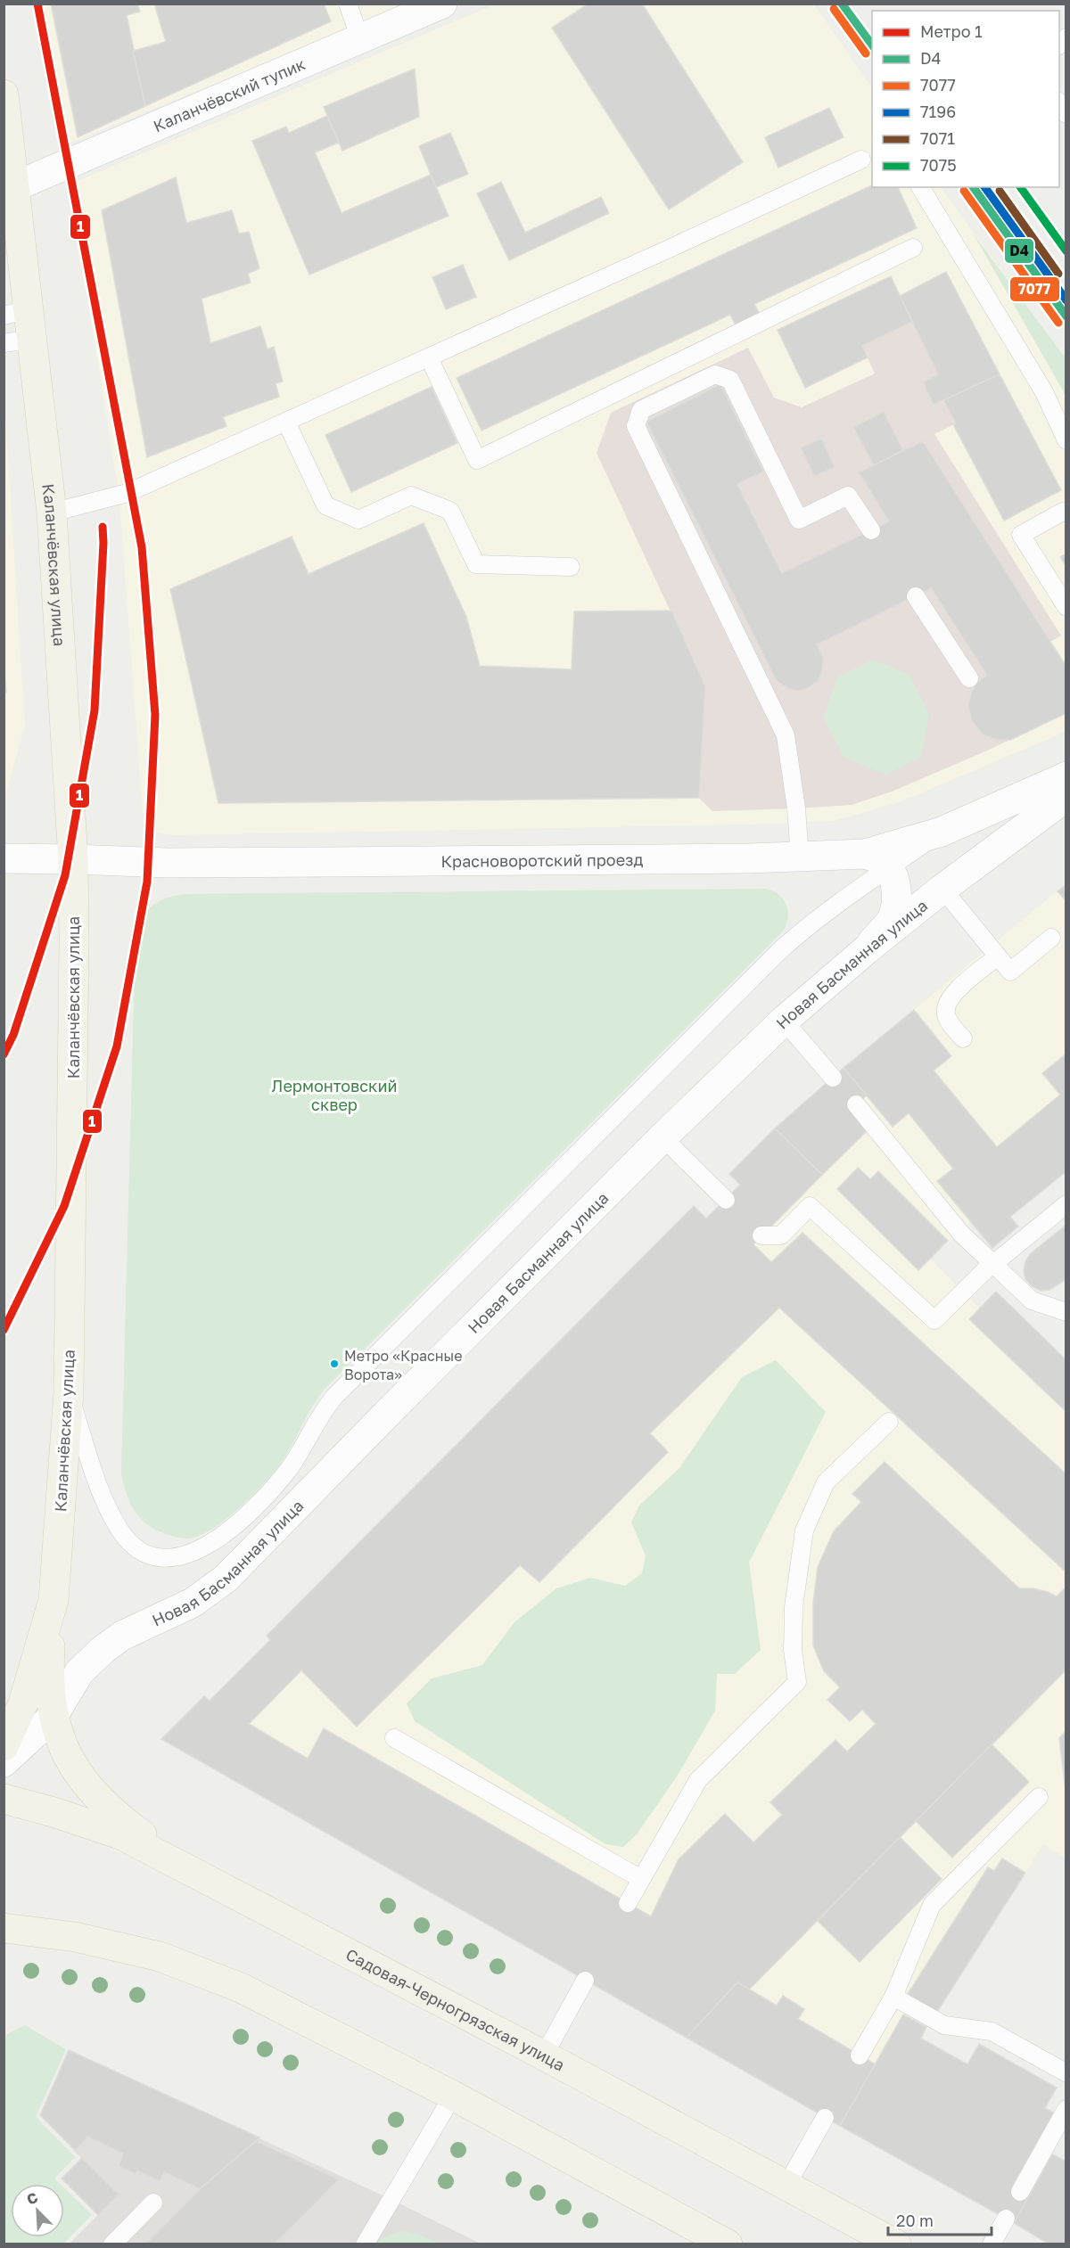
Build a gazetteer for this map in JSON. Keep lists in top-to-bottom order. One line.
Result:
{"streets":{"main road":["Каланчёвский тупик","Каланчёвская улица","Красноворотский проезд","Новая Басманная улица","Садовая-Черногрязская улица"]},"crossings":[["Каланчёвский тупик","Каланчёвская улица"],["Каланчёвская улица","Красноворотский проезд"]],"parks":["Лермонтовский сквер"],"places":["Метро «Красные Ворота»"],"lines":["metro line 1","transit line D4","transit line 7077","transit line 7196","transit line 7075","transit line 7071"],"legend":["Метро 1","D4","7077","7196","7071","7075"],"scale_bar":"20 m","north":"top left"}
